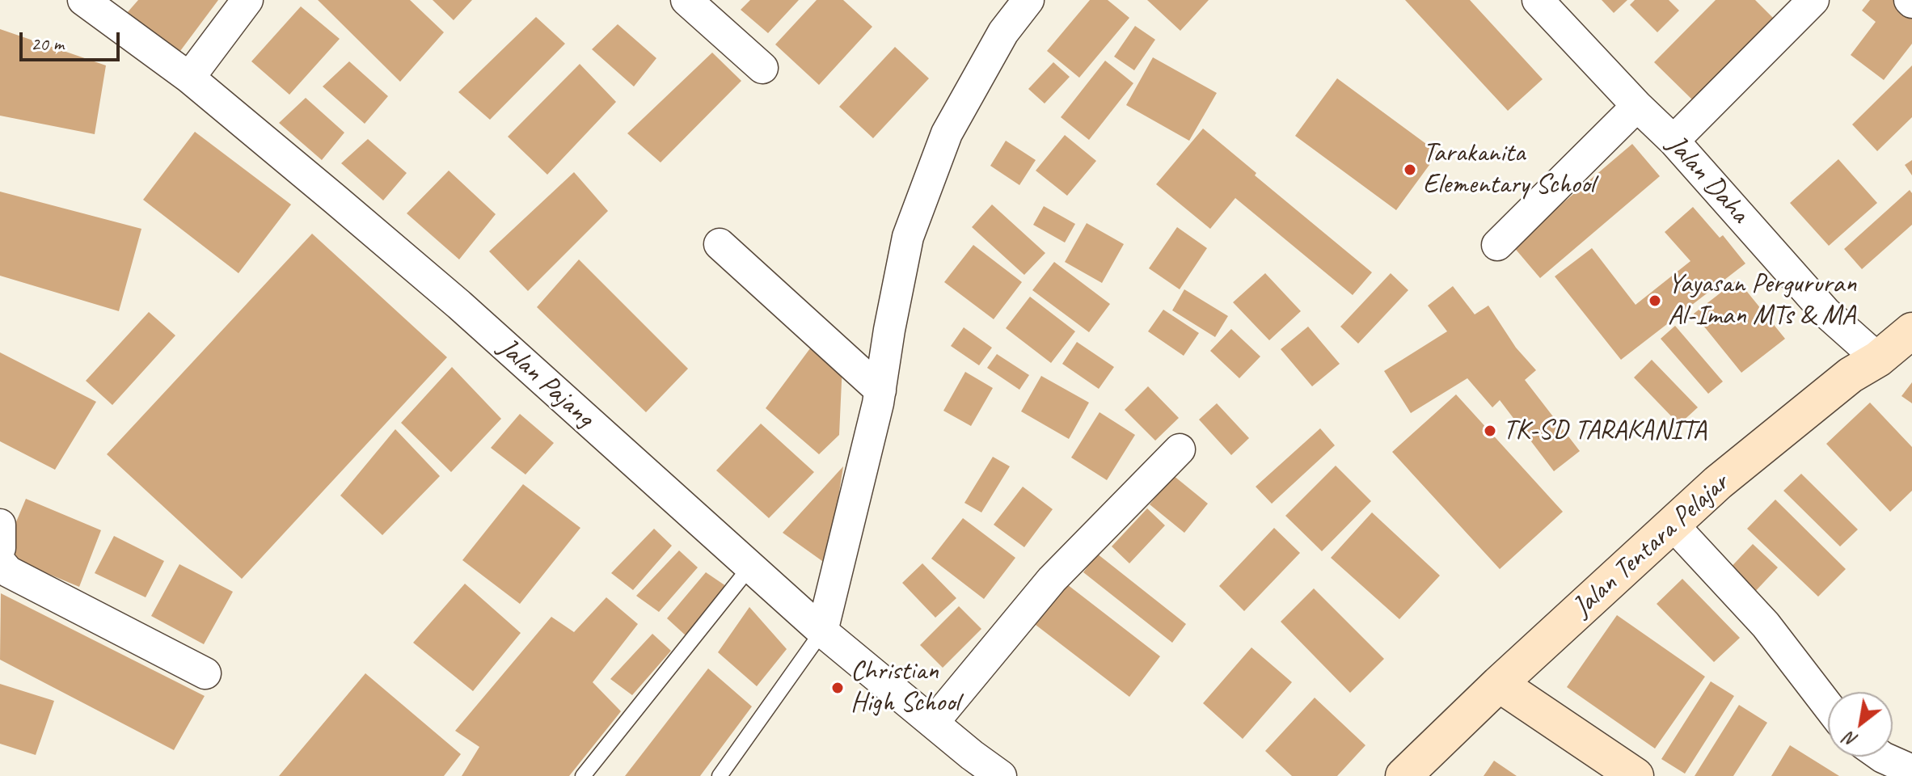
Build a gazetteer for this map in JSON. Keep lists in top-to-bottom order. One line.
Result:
{"streets":{"main road":["Jalan Tentara Pelajar"],"street":["Jalan Daha","Jalan Pajang"]},"crossings":[["Jalan Daha","Jalan Tentara Pelajar"]],"places":["Tarakanita Elementary School","Yayasan Pergururan Al-Iman MTs & MA","TK-SD TARAKANITA","Christian High School"],"scale_bar":"20 m","north":"bottom left"}
